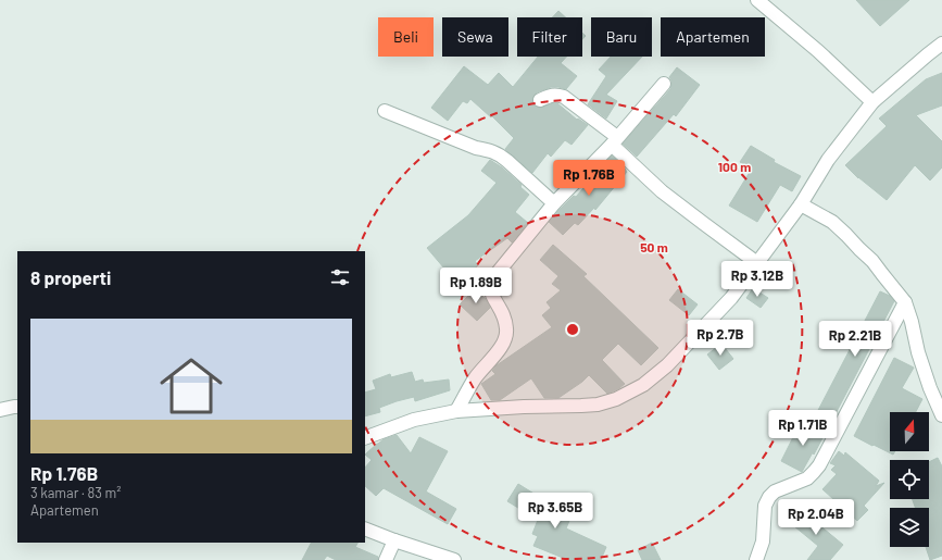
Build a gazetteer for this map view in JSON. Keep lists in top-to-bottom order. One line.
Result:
{"north":"top","page":{"chip":["Beli","Sewa","Filter","Baru","Apartemen"],"price":["Rp 1.76B","Rp 3.12B","Rp 1.89B","Rp 2.7B","Rp 2.21B","Rp 1.71B","Rp 3.65B","Rp 2.04B"],"heading":"8 properti","list":[{"name":"Rp 1.76B","note":"3 kamar · 83 m² · Apartemen"}]},"rings":["100 m","50 m"]}
